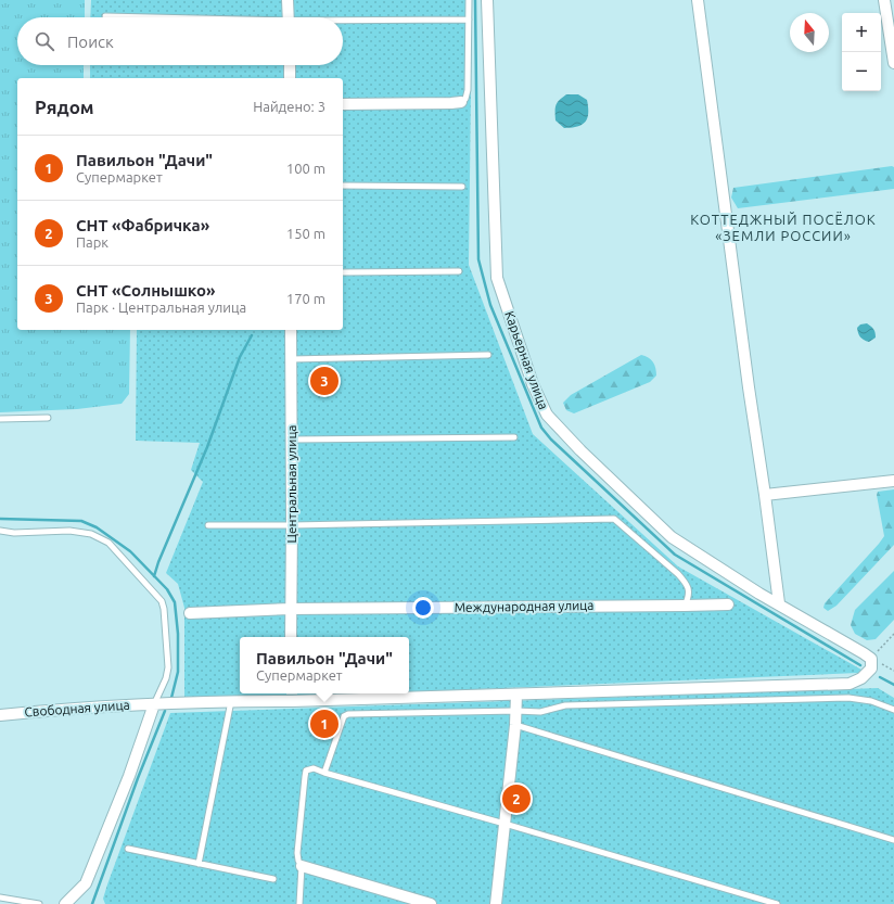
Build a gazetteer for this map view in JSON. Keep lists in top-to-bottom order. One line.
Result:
{"streets":{"street":["Карьерная улица","Центральная улица","Международная улица","Свободная улица"]},"crossings":[["Карьерная улица","Свободная улица"],["Центральная улица","Международная улица"]],"districts":["КОТТЕДЖНЫЙ ПОСЁЛОК «ЗЕМЛИ РОССИИ»"],"north":"top","page":{"map_buttons":["+","−"],"search":"Поиск","heading":["Рядом","Найдено: 3"],"list":[{"mark":"1","name":"Павильон \"Дачи\"","note":"Супермаркет","value":"100 m"},{"mark":"2","name":"СНТ «Фабричка»","note":"Парк","value":"150 m"},{"mark":"3","name":"СНТ «Солнышко»","note":"Парк · Центральная улица","value":"170 m"}],"pins":["3","1","2"],"popup":["Павильон \"Дачи\"","Супермаркет"]}}
